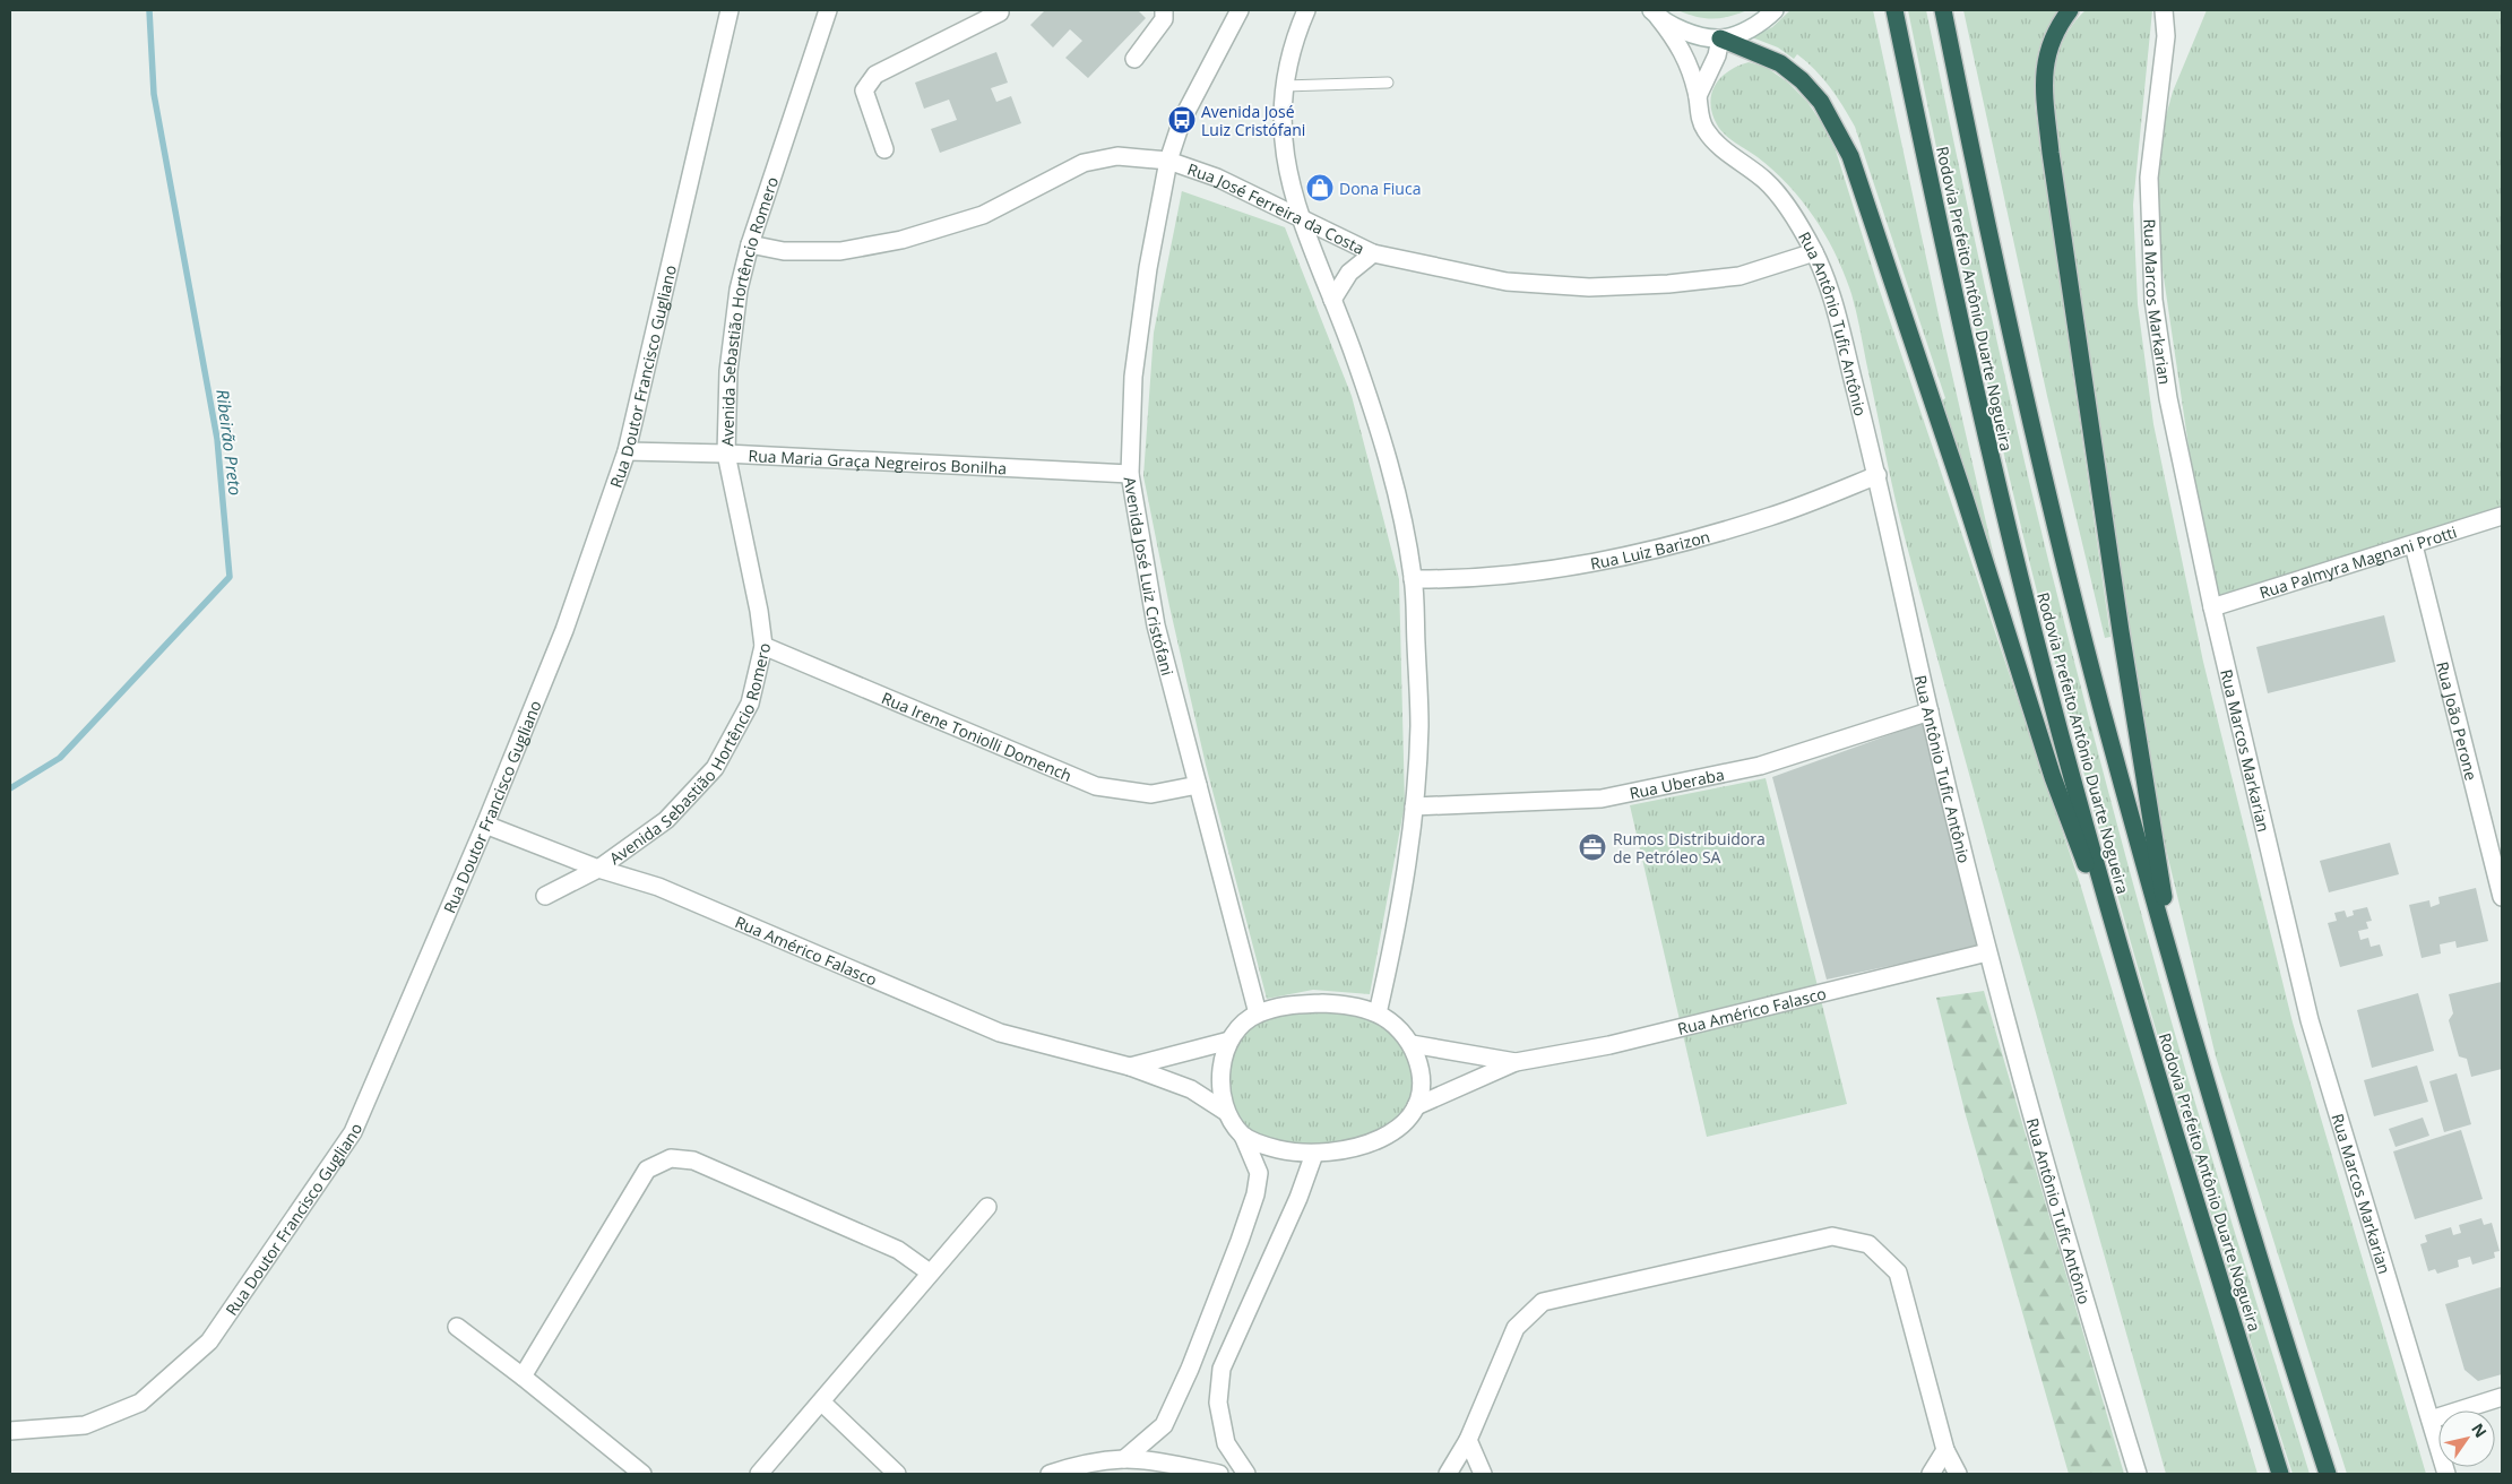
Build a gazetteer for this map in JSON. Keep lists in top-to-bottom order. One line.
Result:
{"streets":{"highway":["Rodovia Prefeito Antônio Duarte Nogueira"],"street":["Rua José Ferreira da Costa","Rua Marcos Markarian","Avenida Sebastião Hortêncio Romero","Rua Antônio Tufic Antônio","Rua Doutor Francisco Gugliano","Rua Maria Graça Negreiros Bonilha","Rua Luiz Barizon","Rua Palmyra Magnani Protti","Avenida José Luiz Cristófani","Rua João Perone","Rua Irene Toniolli Domench","Rua Uberaba","Rua Américo Falasco"]},"crossings":[["Rua José Ferreira da Costa","Avenida Sebastião Hortêncio Romero"],["Rua José Ferreira da Costa","Rua Antônio Tufic Antônio"],["Rua José Ferreira da Costa","Avenida José Luiz Cristófani"],["Rua Marcos Markarian","Rua Palmyra Magnani Protti"],["Avenida Sebastião Hortêncio Romero","Rua Maria Graça Negreiros Bonilha"],["Avenida Sebastião Hortêncio Romero","Rua Irene Toniolli Domench"],["Avenida Sebastião Hortêncio Romero","Rua Américo Falasco"],["Rua Antônio Tufic Antônio","Rua Luiz Barizon"],["Rua Antônio Tufic Antônio","Rua Uberaba"],["Rua Antônio Tufic Antônio","Rua Américo Falasco"],["Rua Doutor Francisco Gugliano","Rua Maria Graça Negreiros Bonilha"],["Rua Doutor Francisco Gugliano","Rua Américo Falasco"],["Rua Maria Graça Negreiros Bonilha","Avenida José Luiz Cristófani"],["Rua Palmyra Magnani Protti","Rua João Perone"],["Avenida José Luiz Cristófani","Rua Irene Toniolli Domench"],["Avenida José Luiz Cristófani","Rua Américo Falasco"]],"water":["Ribeirão Preto"],"places":{"bus stop":["Avenida José Luiz Cristófani"],"shop":["Dona Fiuca"],"office":["Rumos Distribuidora de Petróleo SA"]},"north":"top right"}
